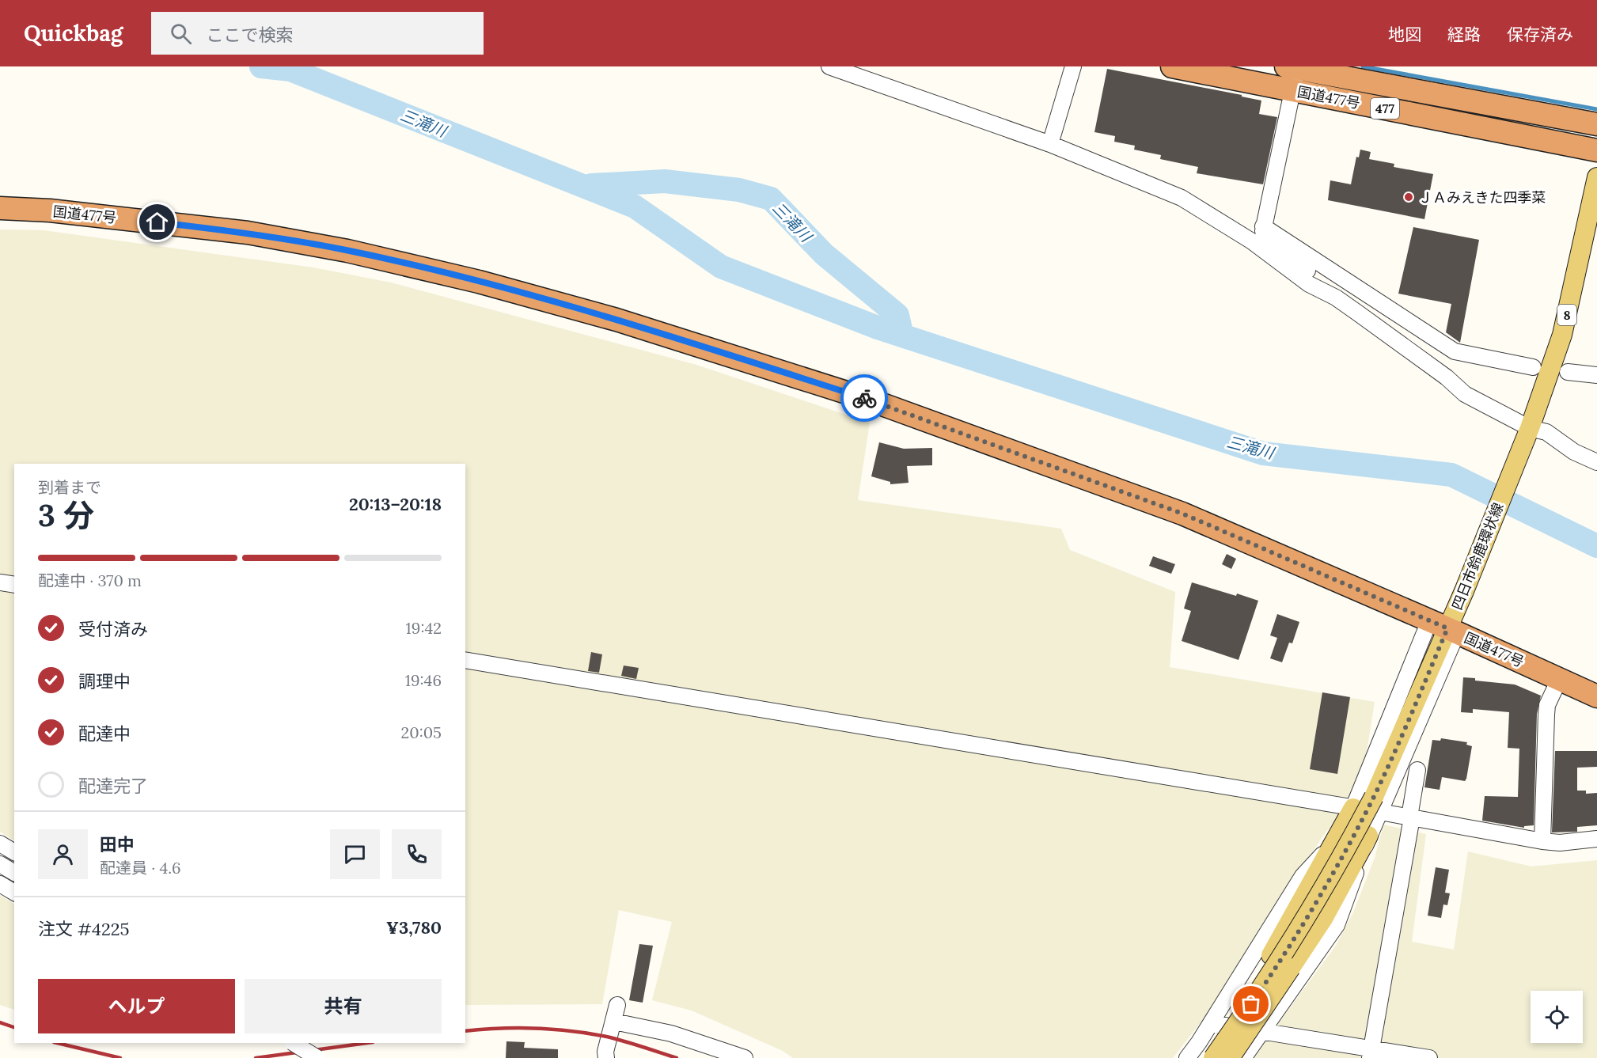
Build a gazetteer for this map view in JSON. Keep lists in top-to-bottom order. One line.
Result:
{"streets":{"highway":["国道477号","477"],"main road":["8","四日市鈴鹿環状線"]},"crossings":[["国道477号","四日市鈴鹿環状線"]],"water":["三滝川"],"places":["ＪＡみえきた四季菜"],"page":{"header":"Quickbag","search":"ここで検索","nav":["地図","経路","保存済み"],"heading":["3 分","到着まで","20:13–20:18"],"panel":["田中","配達員 · 4.6","注文 #4225","¥3,780"],"bar":"配達中 · 370 m","list":[["受付済み","19:42"],["調理中","19:46"],["配達中","20:05"],"配達完了"],"buttons":["ヘルプ","共有"]}}
